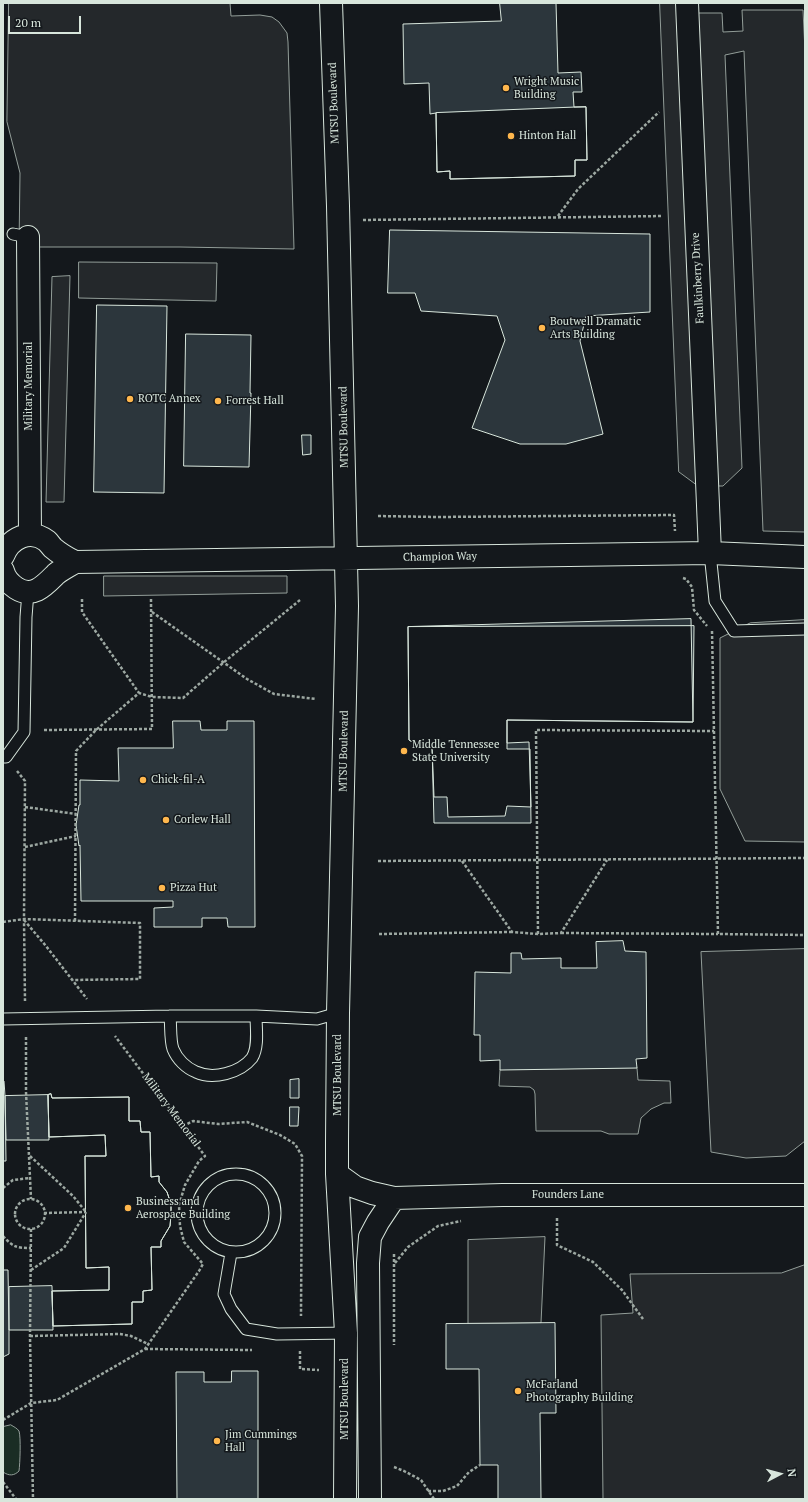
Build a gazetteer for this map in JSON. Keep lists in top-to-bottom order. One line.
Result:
{"streets":{"street":["MTSU Boulevard","Faulkinberry Drive","Military Memorial","Champion Way","Founders Lane"]},"crossings":[["MTSU Boulevard","Champion Way"],["MTSU Boulevard","Founders Lane"],["Faulkinberry Drive","Champion Way"]],"places":["Wright Music Building","Hinton Hall","Boutwell Dramatic Arts Building","ROTC Annex","Forrest Hall","Middle Tennessee State University","Chick-fil-A","Corlew Hall","Pizza Hut","Business and Aerospace Building","McFarland Photography Building","Jim Cummings Hall"],"scale_bar":"20 m","north":"right"}
